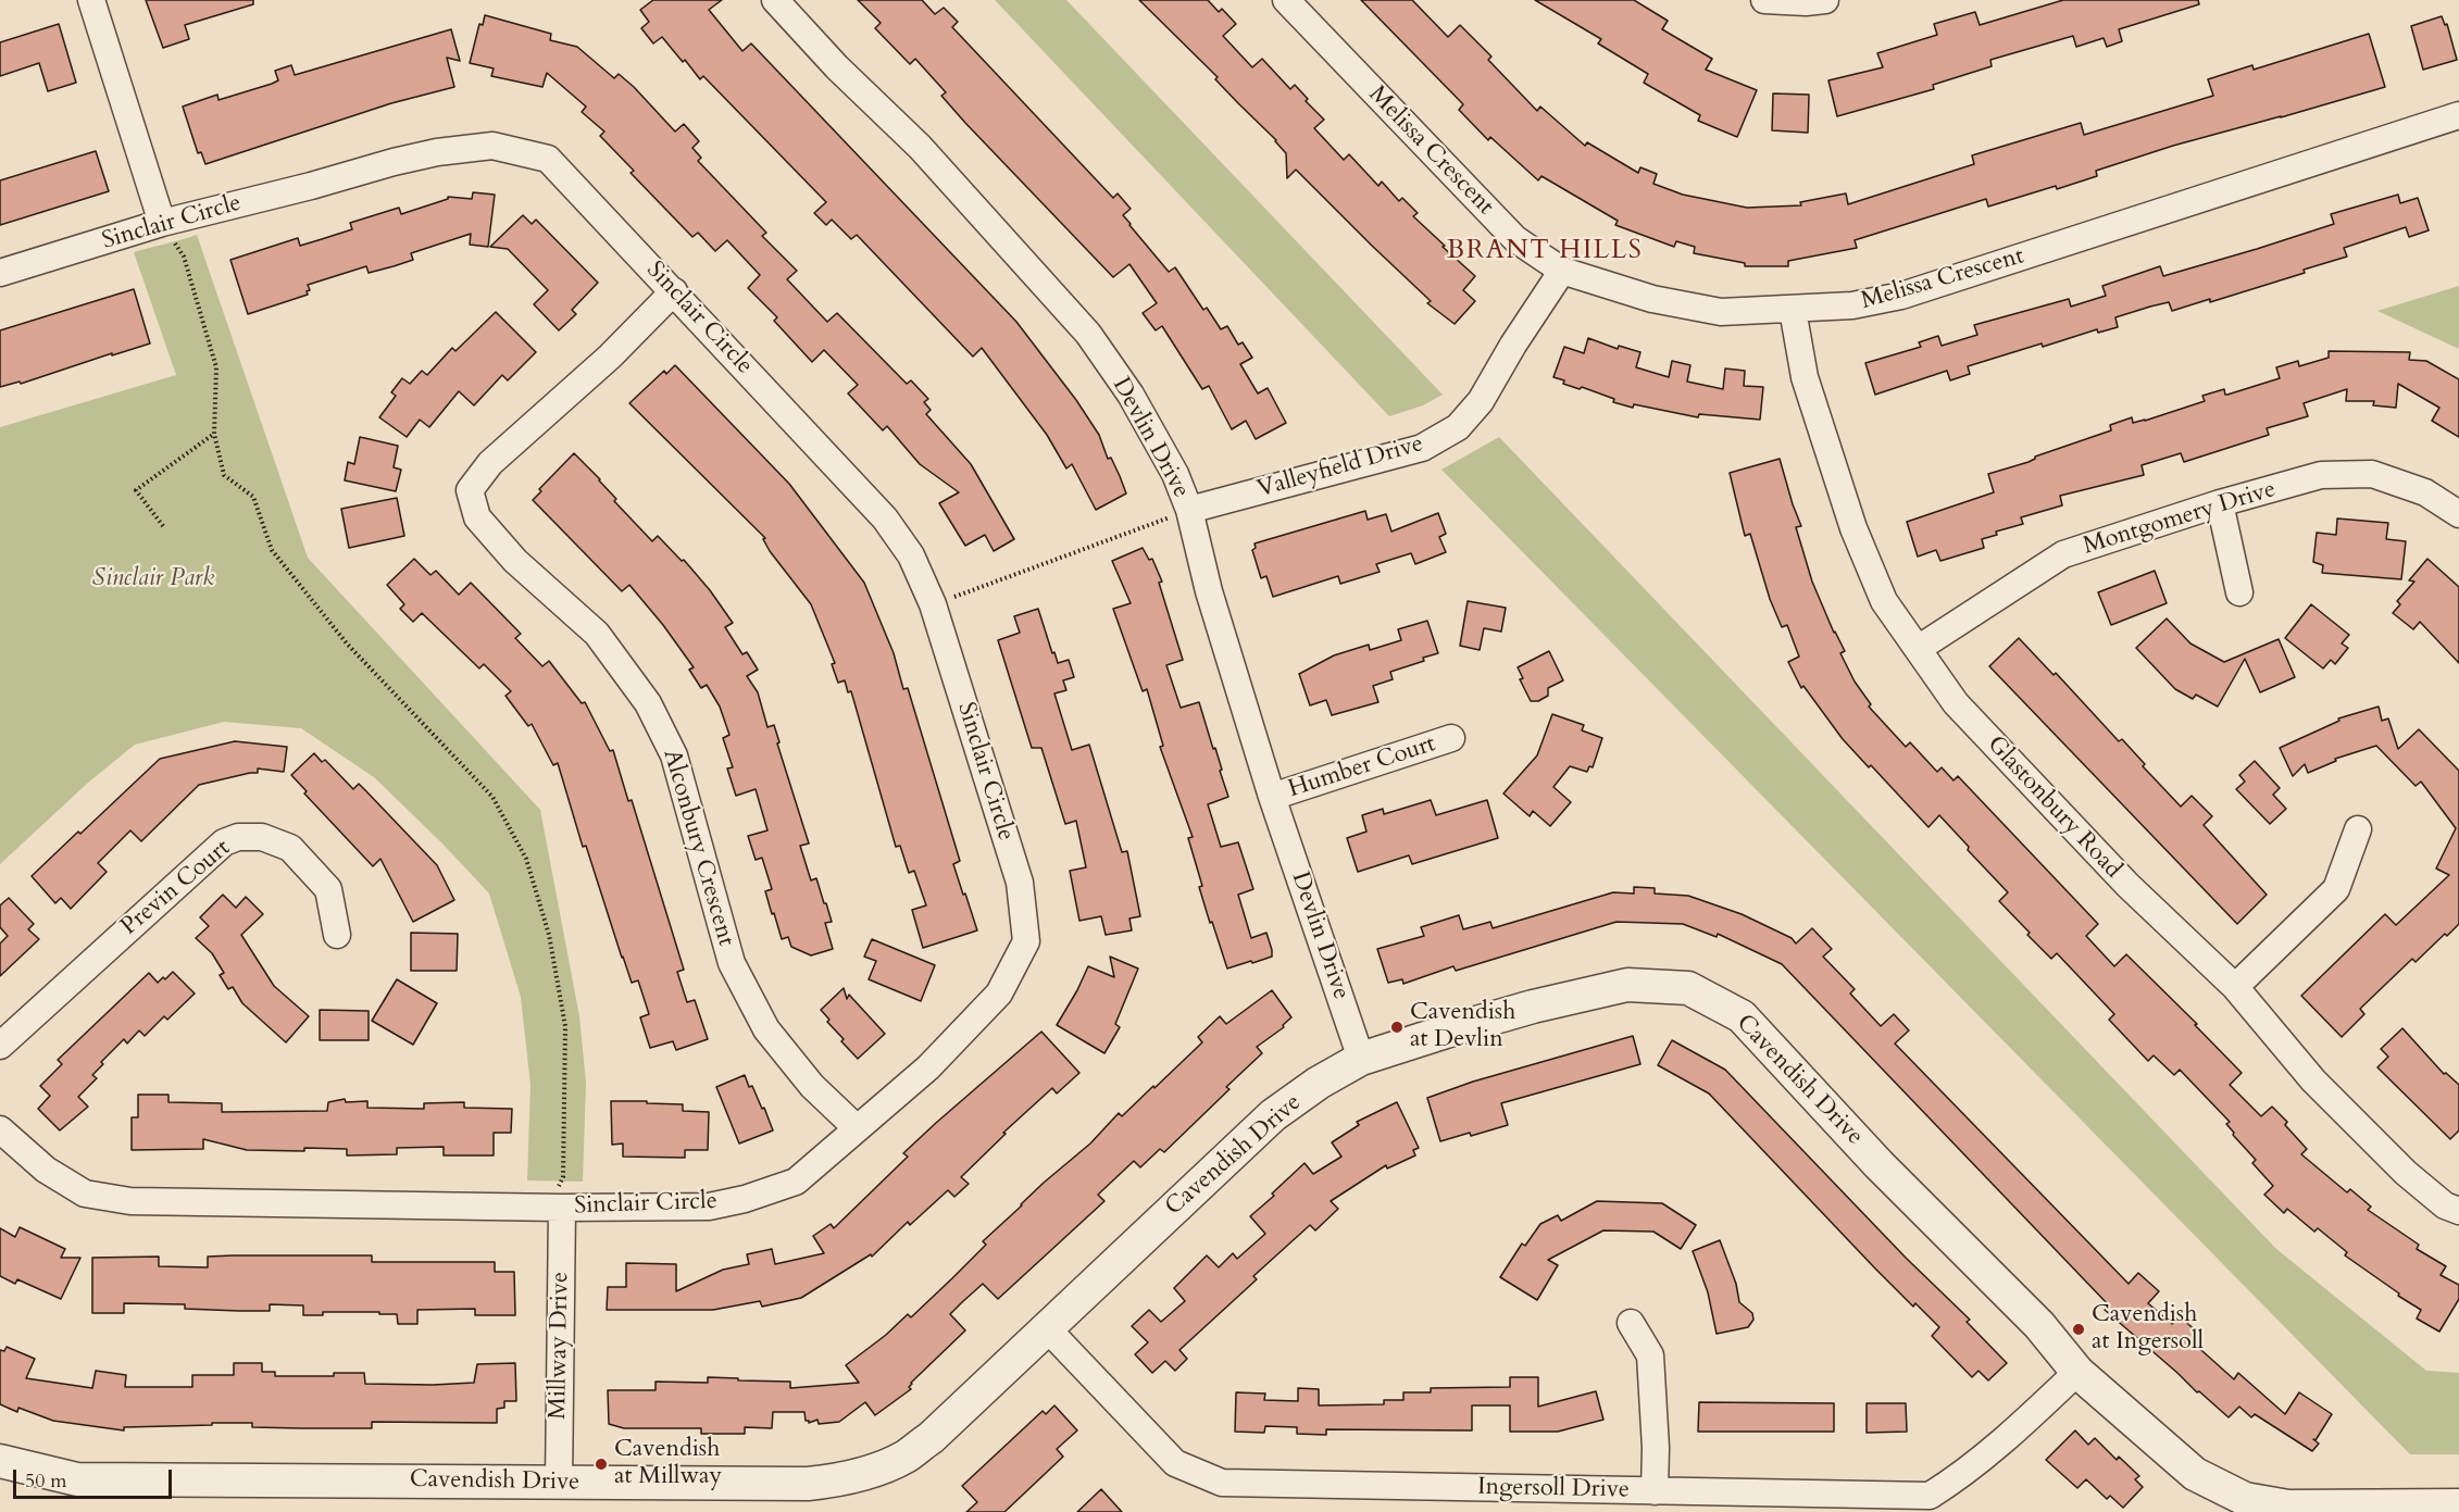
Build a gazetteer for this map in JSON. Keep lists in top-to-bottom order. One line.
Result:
{"streets":{"street":["Melissa Crescent","Sinclair Circle","Devlin Drive","Valleyfield Drive","Montgomery Drive","Humber Court","Glastonbury Road","Alconbury Crescent","Previn Court","Cavendish Drive","Millway Drive","Ingersoll Drive"]},"crossings":[["Melissa Crescent","Valleyfield Drive"],["Melissa Crescent","Glastonbury Road"],["Sinclair Circle","Alconbury Crescent"],["Sinclair Circle","Millway Drive"],["Devlin Drive","Valleyfield Drive"],["Devlin Drive","Humber Court"],["Devlin Drive","Cavendish Drive"],["Montgomery Drive","Glastonbury Road"],["Cavendish Drive","Millway Drive"],["Cavendish Drive","Ingersoll Drive"]],"districts":["BRANT HILLS"],"parks":["Sinclair Park"],"places":["Cavendish at Devlin","Cavendish at Ingersoll","Cavendish at Millway"],"scale_bar":"50 m"}
